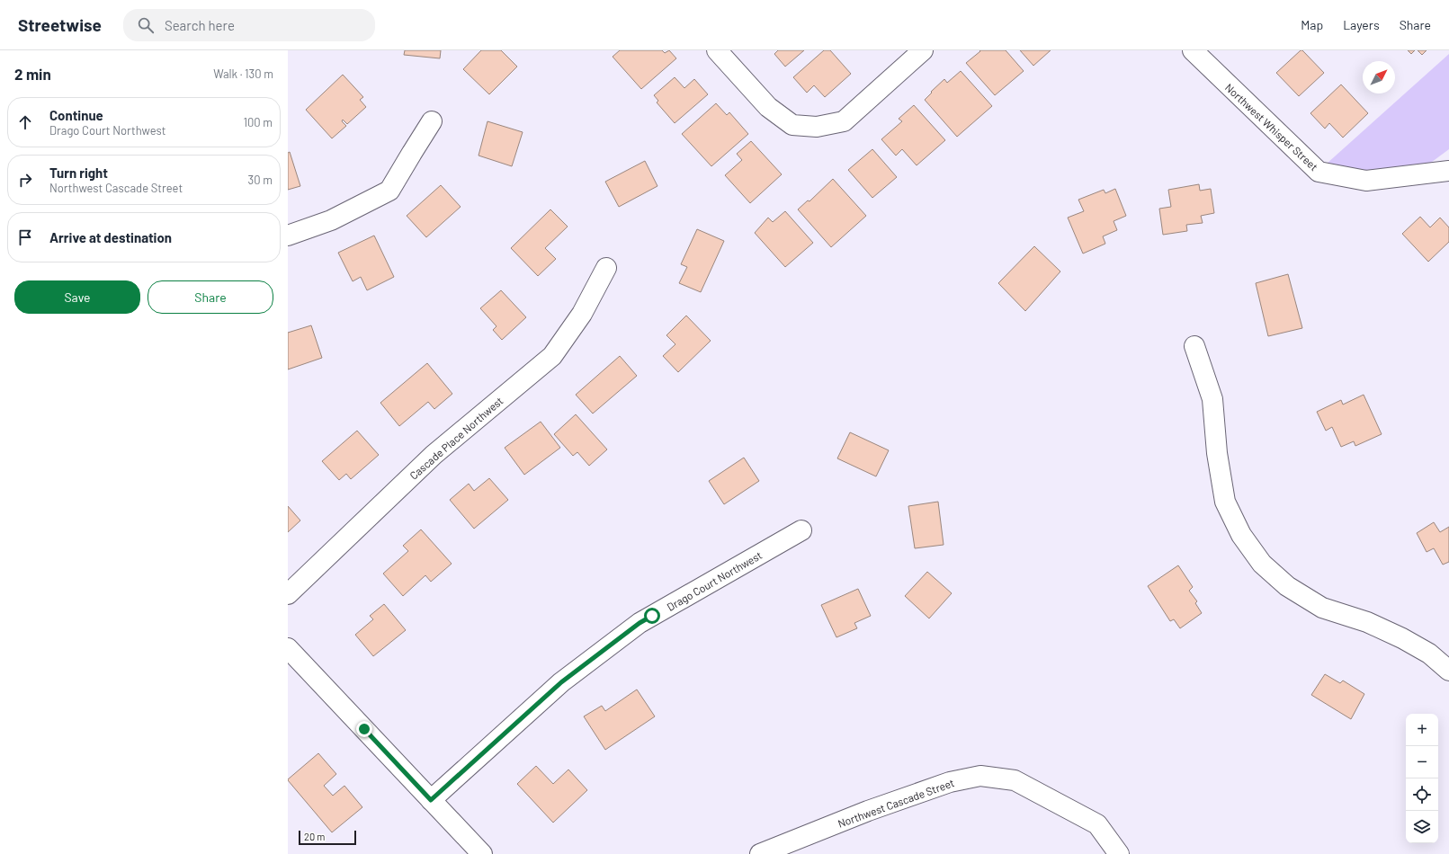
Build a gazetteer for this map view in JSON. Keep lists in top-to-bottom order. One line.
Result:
{"streets":{"street":["Northwest Whisper Street","Cascade Place Northwest","Drago Court Northwest","Northwest Cascade Street"]},"scale_bar":"20 m","north":"top right","page":{"header":"Streetwise","search":"Search here","nav":["Map","Layers","Share"],"heading":["2 min","Walk · 130 m"],"list":[["Continue","Drago Court Northwest","100 m"],["Turn right","Northwest Cascade Street","30 m"],"Arrive at destination"],"buttons":["Save","Share"],"map_buttons":["+","−"],"scale":"20 m"}}
